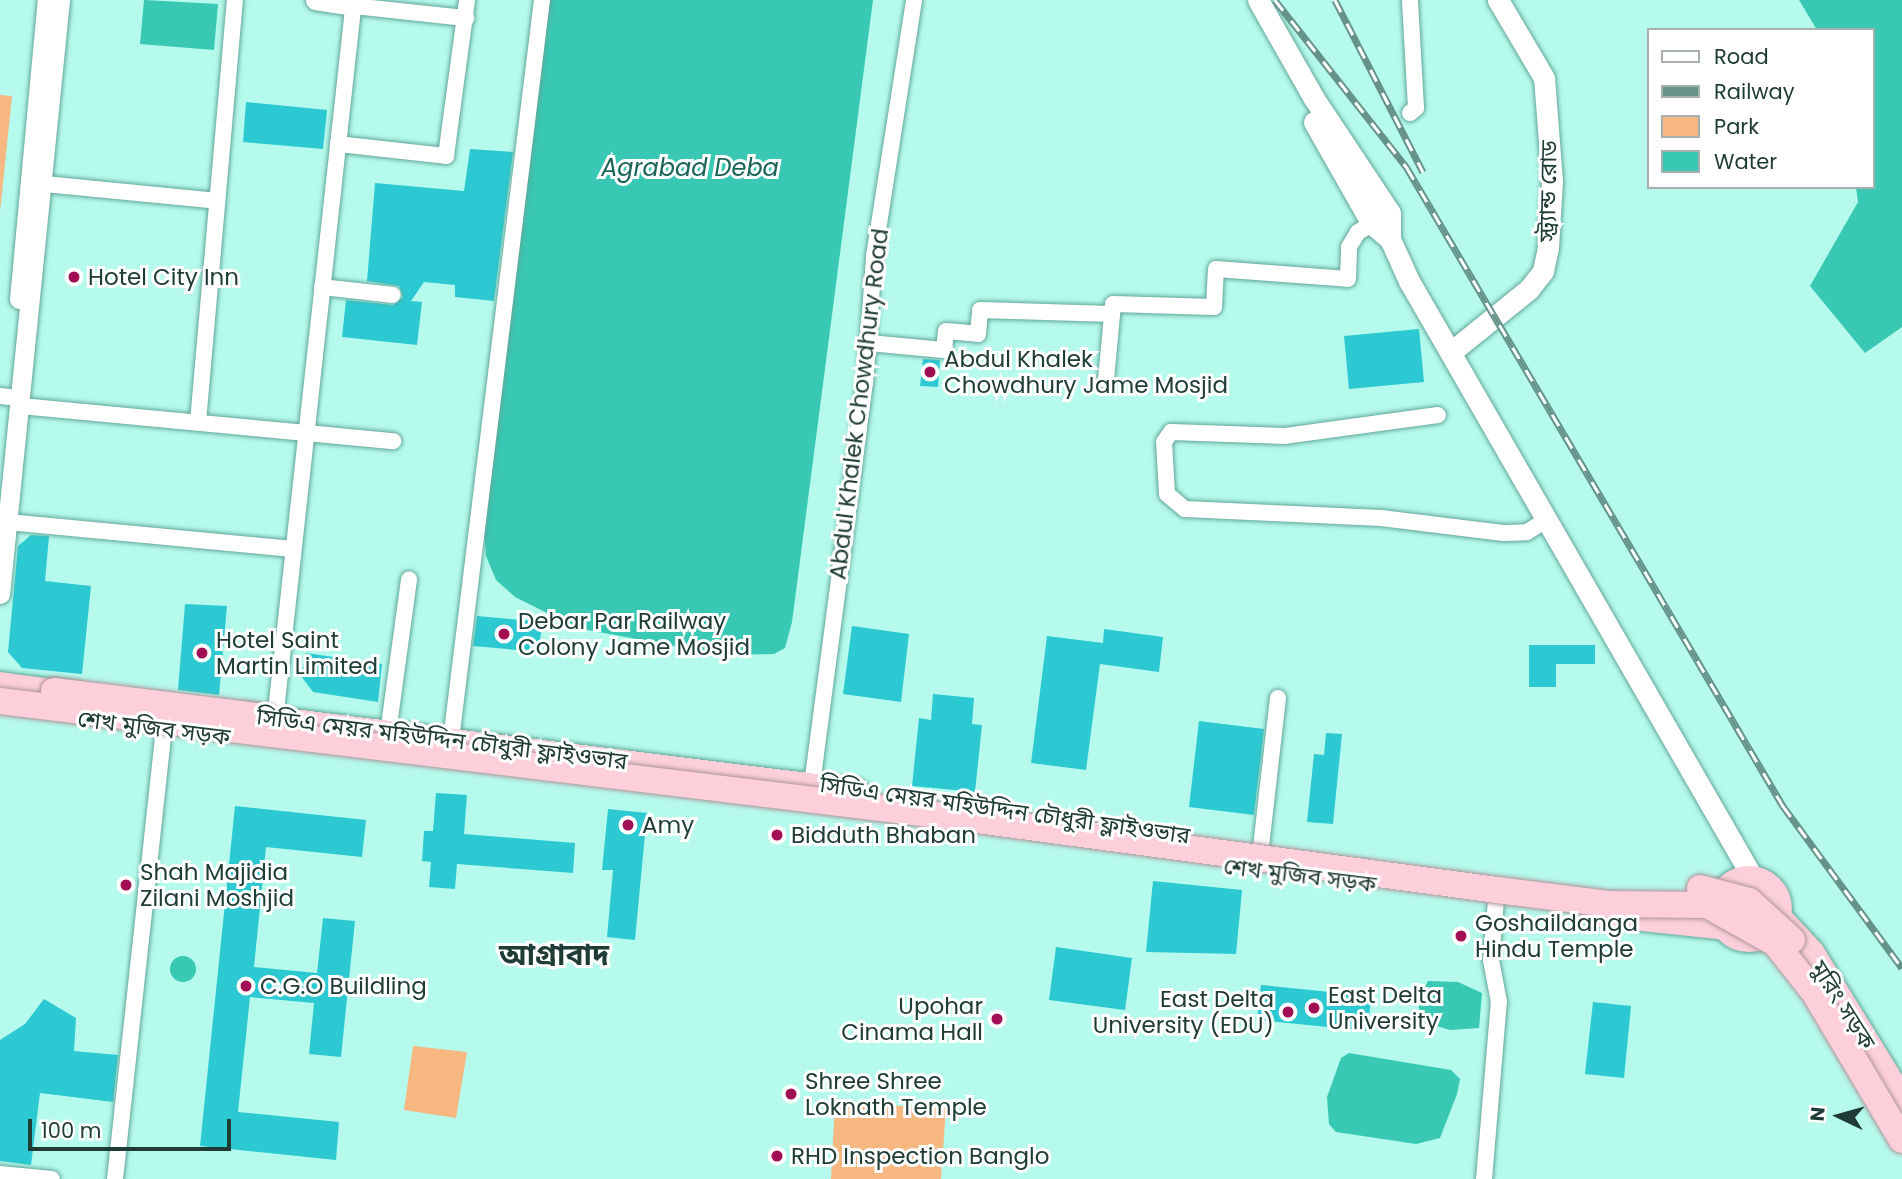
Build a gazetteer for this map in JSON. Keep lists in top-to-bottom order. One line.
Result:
{"streets":{"highway":["শেখ মুজিব সড়ক","সিডিএ মেয়র মহিউদ্দিন চৌধুরী ফ্লাইওভার","মুরিং সড়ক"],"main road":["স্ট্র্যান্ড রোড"],"street":["Abdul Khalek Chowdhury Road"]},"crossings":[["Abdul Khalek Chowdhury Road","শেখ মুজিব সড়ক"],["শেখ মুজিব সড়ক","সিডিএ মেয়র মহিউদ্দিন চৌধুরী ফ্লাইওভার"],["শেখ মুজিব সড়ক","মুরিং সড়ক"]],"districts":["আগ্রাবাদ"],"water":["Agrabad Deba"],"places":["Hotel City Inn","Abdul Khalek Chowdhury Jame Mosjid","Debar Par Railway Colony Jame Mosjid","Hotel Saint Martin Limited","Amy","Bidduth Bhaban","Shah Majidia Zilani Moshjid","Goshaildanga Hindu Temple","C.G.O Buildling","East Delta University","East Delta University (EDU)","Upohar Cinama Hall","Shree Shree Loknath Temple","RHD Inspection Banglo"],"legend":["Road","Railway","Park","Water"],"scale_bar":"100 m","north":"left"}
